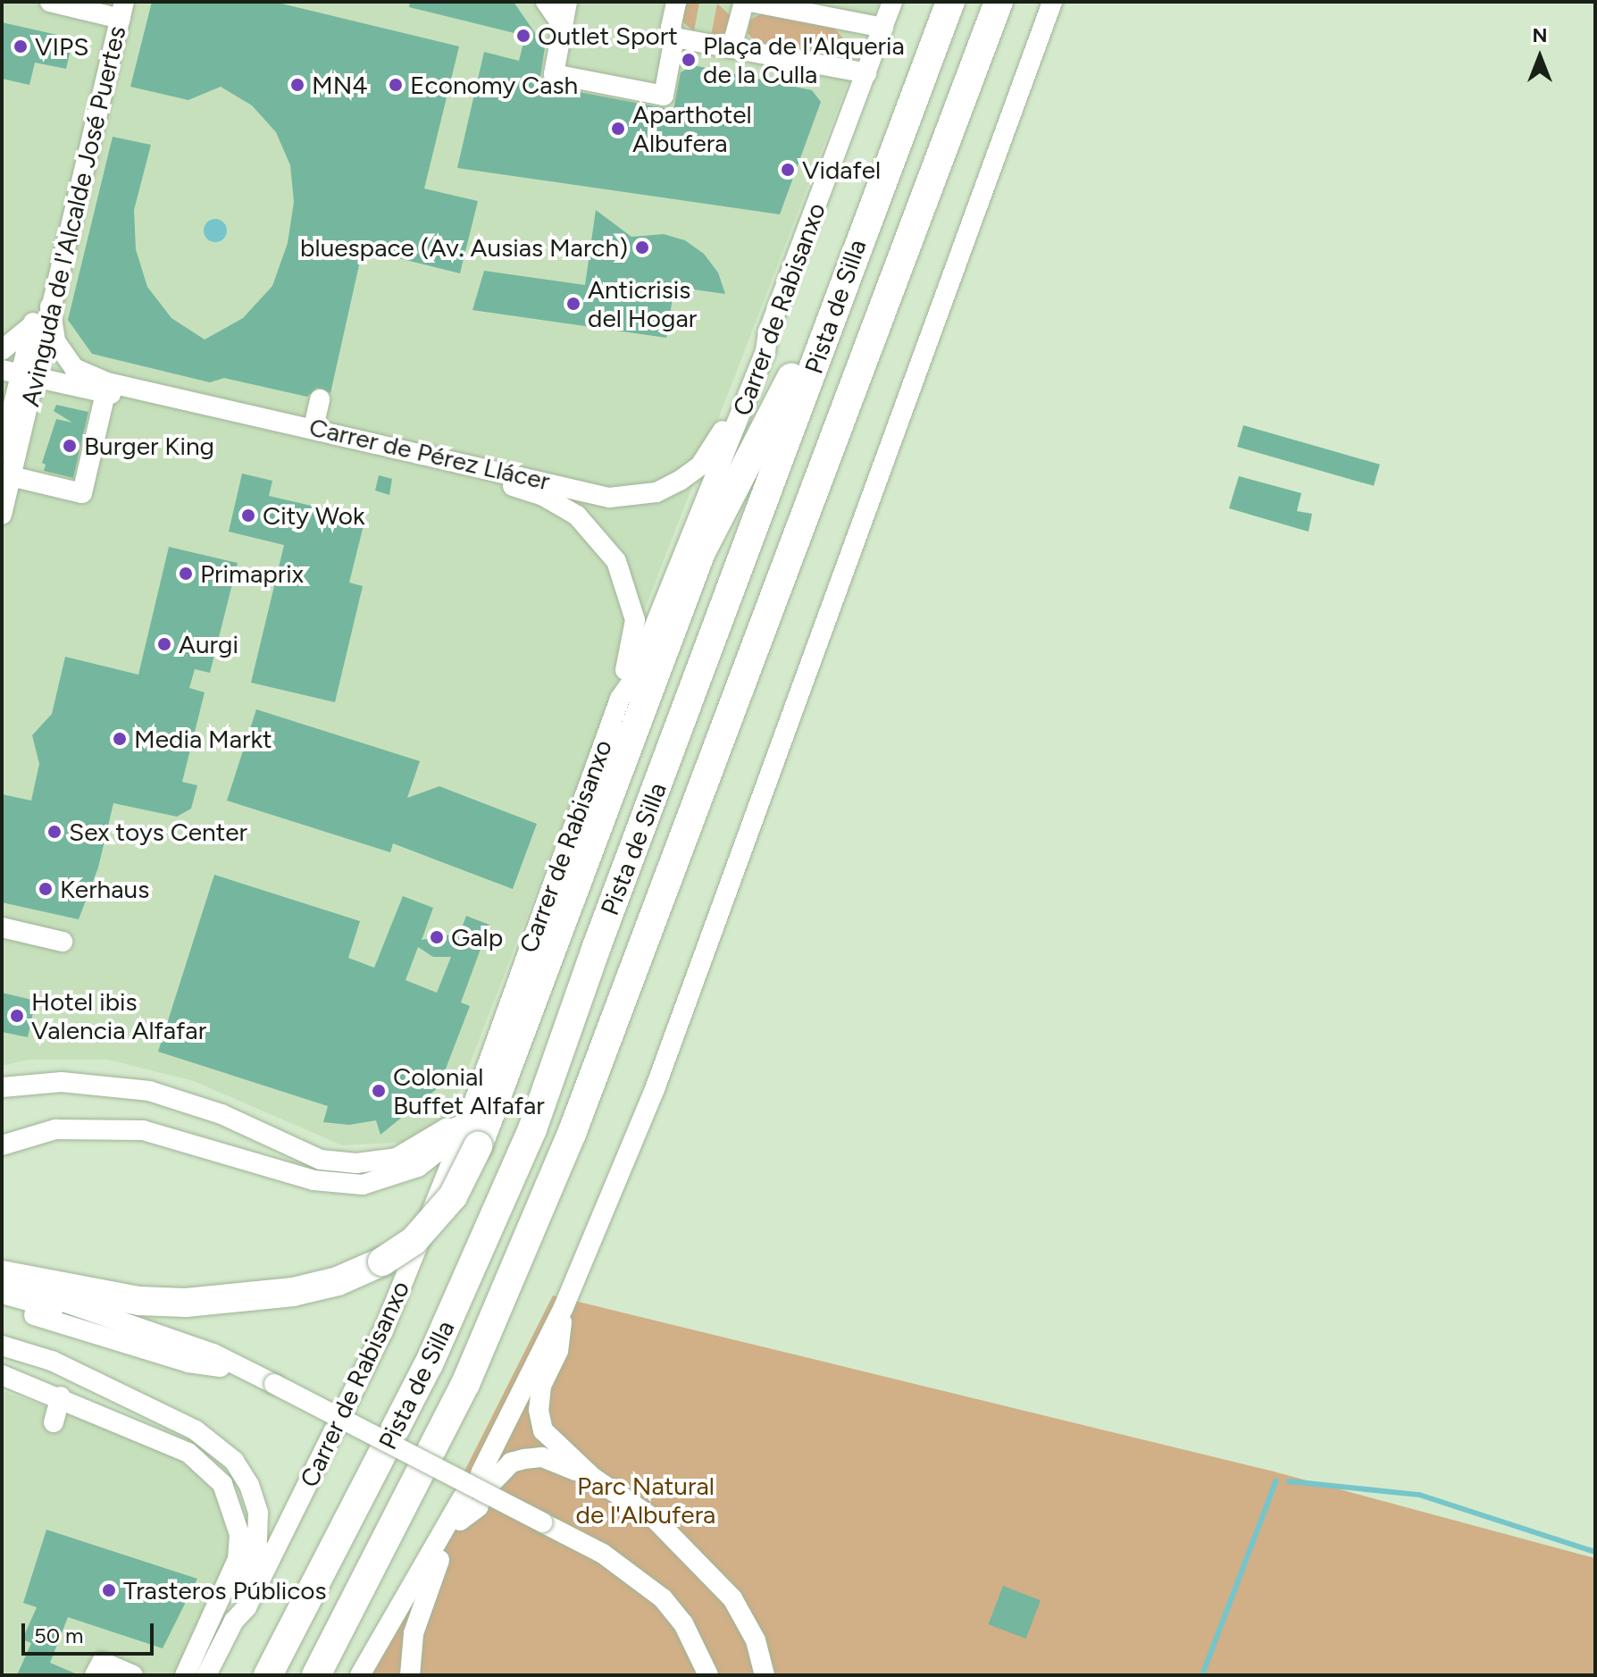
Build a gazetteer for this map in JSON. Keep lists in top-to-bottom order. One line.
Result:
{"streets":{"highway":["Pista de Silla"],"street":["Avinguda de l'Alcalde José Puertes","Carrer de Rabisanxo","Carrer de Pérez Llácer"]},"crossings":[["Avinguda de l'Alcalde José Puertes","Carrer de Pérez Llácer"],["Carrer de Rabisanxo","Carrer de Pérez Llácer"]],"parks":["Parc Natural de l'Albufera"],"places":["Outlet Sport","VIPS","Plaça de l'Alqueria de la Culla","MN4","Economy Cash","Aparthotel Albufera","Vidafel","bluespace (Av. Ausias March)","Anticrisis del Hogar","Burger King","City Wok","Primaprix","Aurgi","Media Markt","Sex toys Center","Kerhaus","Galp","Hotel ibis Valencia Alfafar","Colonial Buffet Alfafar","Trasteros Públicos"],"scale_bar":"50 m","north":"top"}
